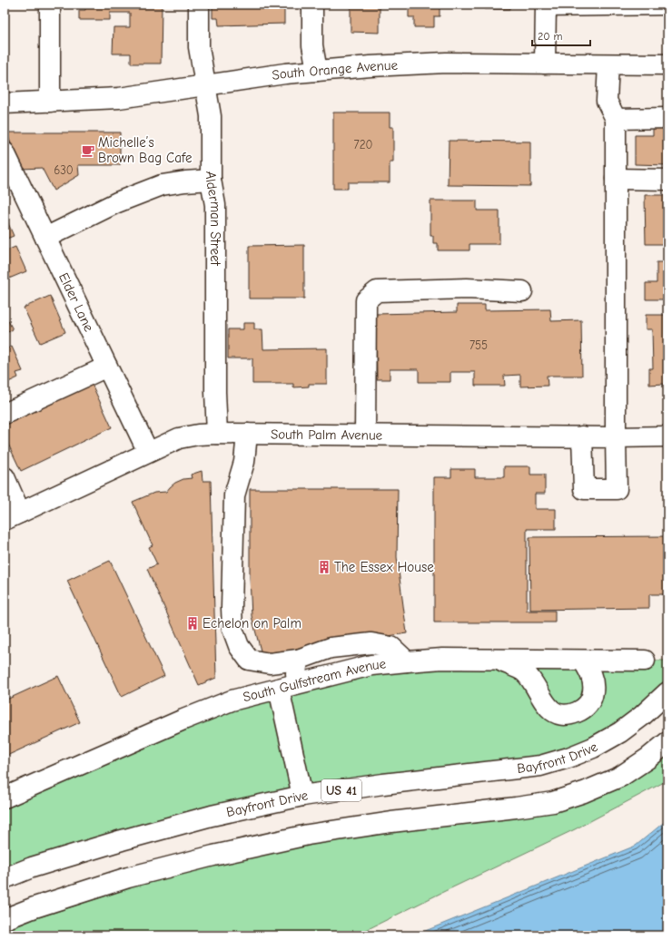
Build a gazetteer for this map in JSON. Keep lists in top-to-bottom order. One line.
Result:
{"streets":{"street":["South Orange Avenue","Alderman Street","Elder Lane","South Palm Avenue","South Gulfstream Avenue","Bayfront Drive","US 41"]},"crossings":[["South Orange Avenue","Alderman Street"],["Alderman Street","South Palm Avenue"],["Elder Lane","South Palm Avenue"]],"places":{"cafe":["Michelle’s Brown Bag Cafe"],"building":["The Essex House","Echelon on Palm"]},"house_numbers":["720","630","755"],"scale_bar":"20 m"}
